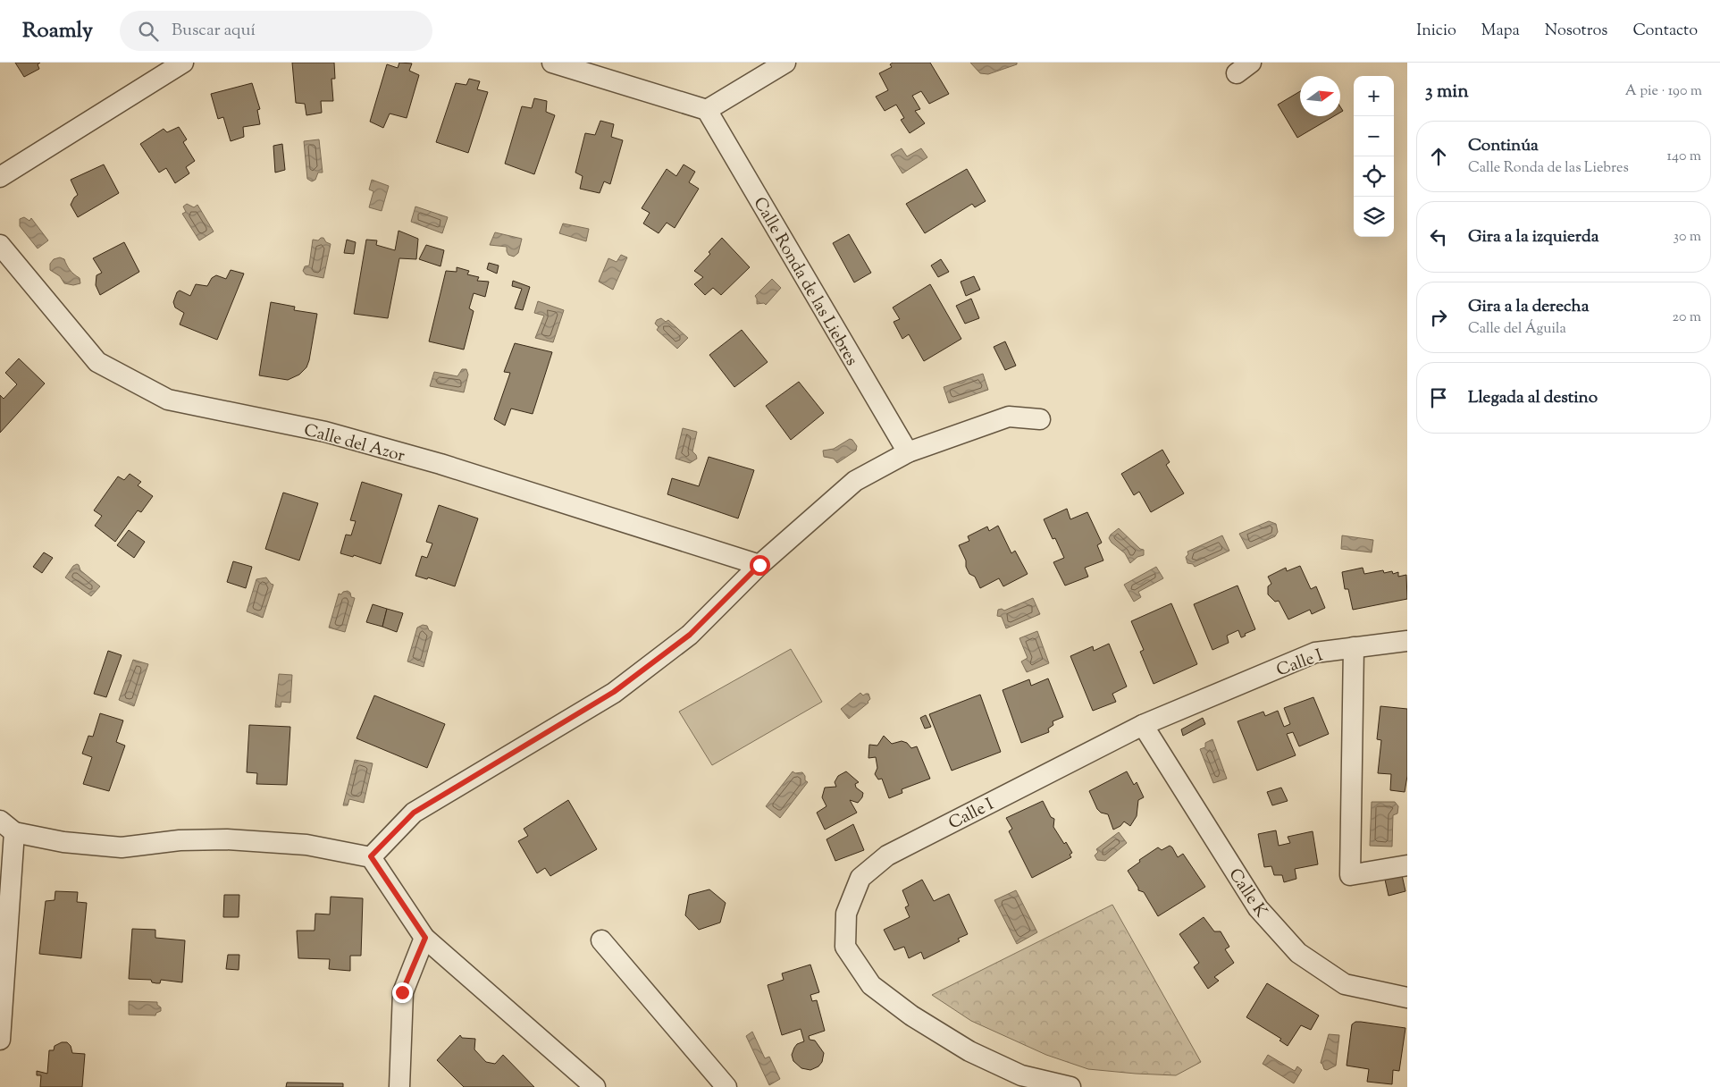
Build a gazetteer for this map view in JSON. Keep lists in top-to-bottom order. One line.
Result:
{"streets":{"street":["Calle Ronda de las Liebres","Calle del Azor","Calle I","Calle K"]},"crossings":[["Calle I","Calle K"]],"north":"right","page":{"header":"Roamly","search":"Buscar aquí","nav":["Inicio","Mapa","Nosotros","Contacto"],"heading":["3 min","A pie · 190 m"],"map_buttons":["+","−"],"list":[["Continúa","Calle Ronda de las Liebres","140 m"],["Gira a la izquierda","30 m"],["Gira a la derecha","Calle del Águila","20 m"],"Llegada al destino"]}}
